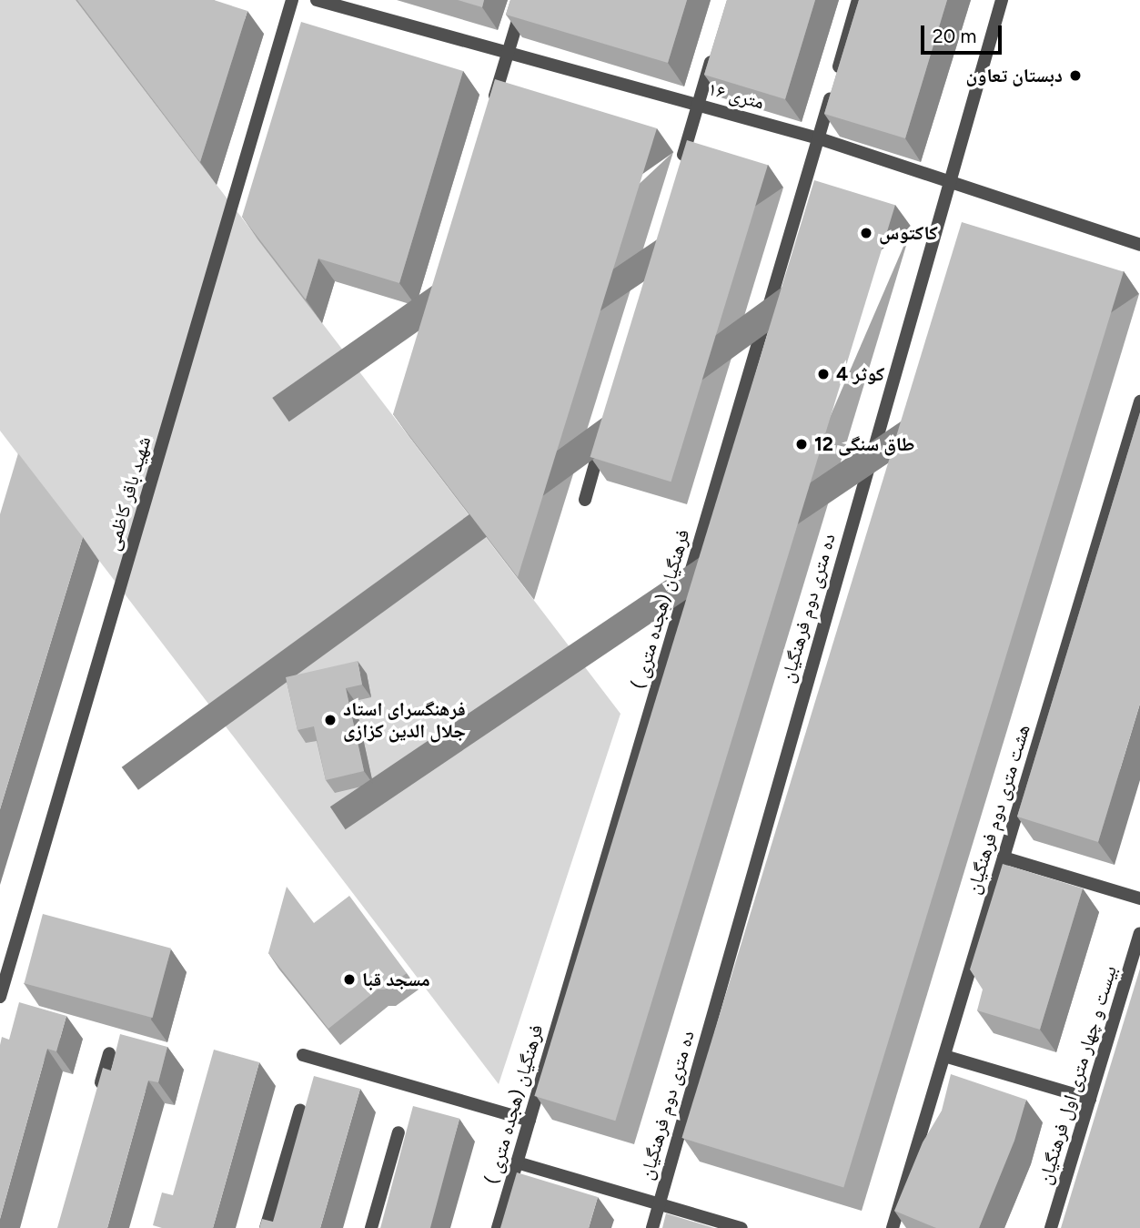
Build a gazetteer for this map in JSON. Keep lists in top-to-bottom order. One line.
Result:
{"streets":{"street":["۱۶ متری","شهید باقر کاظمی","ده متری دوم فرهنگیان","فرهنگیان (هجده متری )","هشت متری دوم فرهنگیان","بیست و چهار متری اول فرهنگیان"]},"crossings":[["۱۶ متری","ده متری دوم فرهنگیان"],["۱۶ متری","فرهنگیان (هجده متری )"]],"places":["دبستان تعاون","کاکتوس","کوثر 4","طاق سنگی 12","فرهنگسرای استاد جلال الدین کزازی","مسجد قبا"],"scale_bar":"20 m"}
